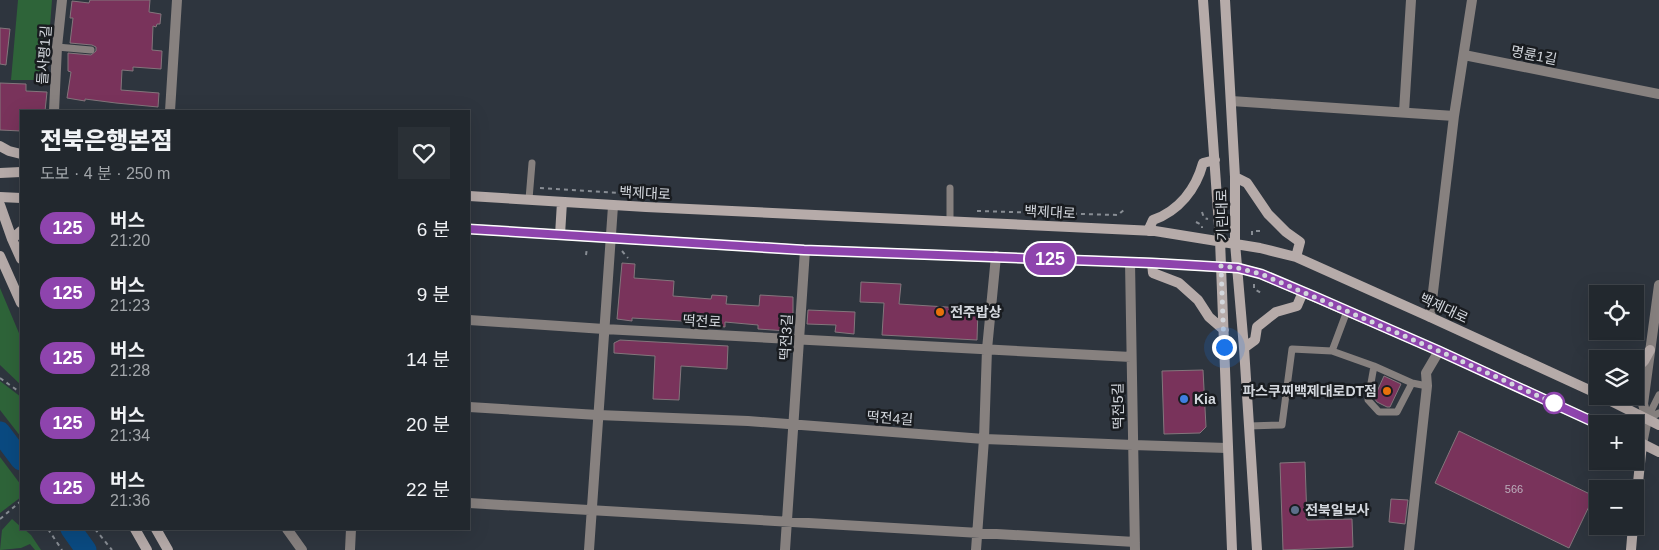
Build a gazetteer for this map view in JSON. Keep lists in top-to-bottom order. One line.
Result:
{"streets":{"street":["들사평1길","명륜1길","백제대로","기린대로","떡전로","떡전3길","떡전5길","떡전4길"]},"crossings":[["백제대로","기린대로"],["기린대로","떡전4길"],["떡전로","떡전3길"],["떡전3길","떡전4길"],["떡전5길","떡전4길"]],"places":["전주밥상","파스쿠찌백제대로DT점","Kia","전북일보사"],"lines":["bus line 125"],"house_numbers":["566"],"page":{"on_map":"125","heading":["전북은행본점","도보 · 4 분 · 250 m"],"list":[{"mark":"125","name":"버스","note":"21:20","value":"6 분"},{"mark":"125","name":"버스","note":"21:23","value":"9 분"},{"mark":"125","name":"버스","note":"21:28","value":"14 분"},{"mark":"125","name":"버스","note":"21:34","value":"20 분"},{"mark":"125","name":"버스","note":"21:36","value":"22 분"}],"map_buttons":["+","−"]}}
